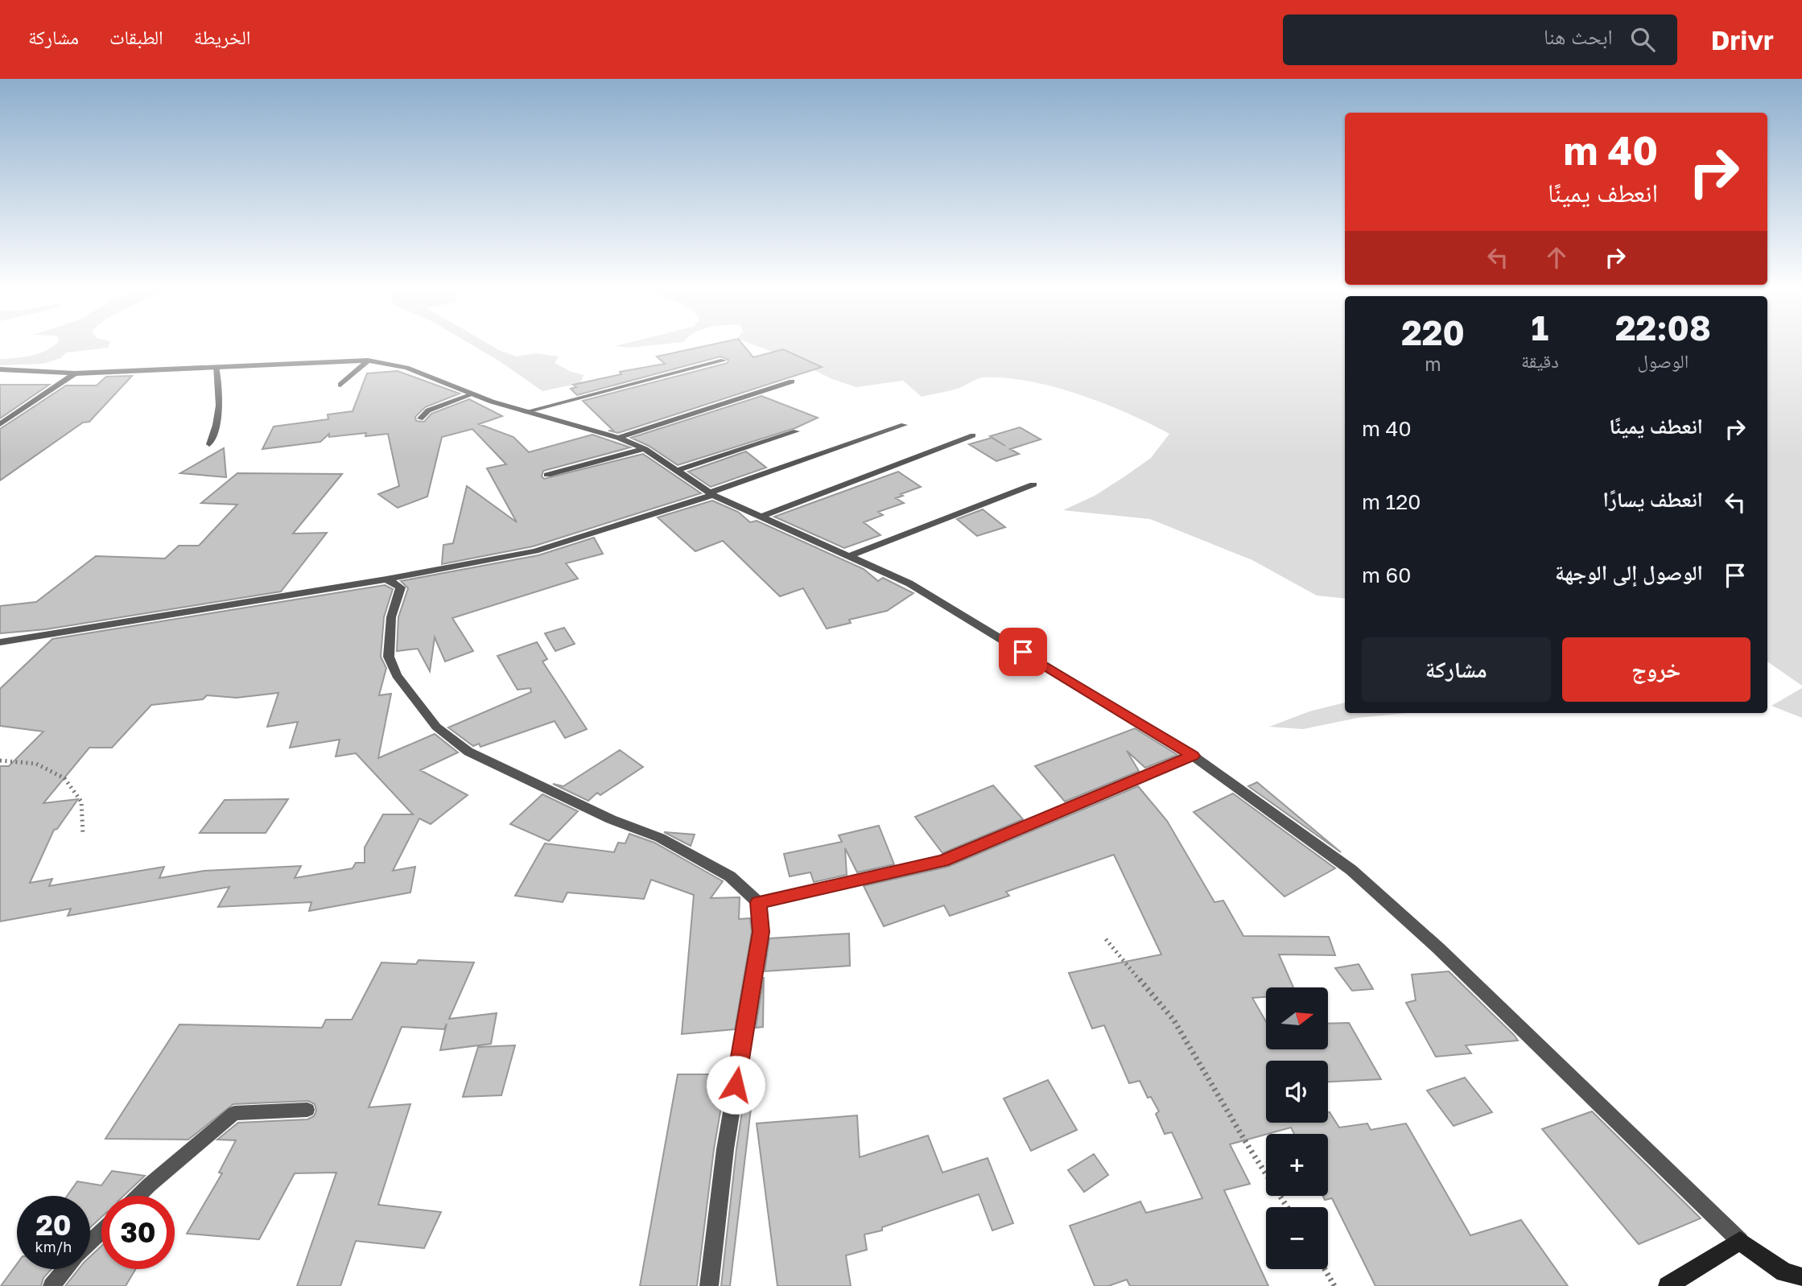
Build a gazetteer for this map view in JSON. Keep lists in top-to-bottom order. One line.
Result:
{"north":"right","page":{"header":"Drivr","search":"ابحث هنا","nav":["الخريطة","الطبقات","مشاركة"],"turn":["40 m","انعطف يمينًا"],"eta":["22:08","الوصول","1","دقيقة","220","m"],"list":[{"name":"انعطف يمينًا","value":"40 m"},{"name":"انعطف يسارًا","value":"120 m"},{"name":"الوصول إلى الوجهة","value":"60 m"}],"buttons":["خروج","مشاركة"],"map_buttons":["+","−"],"speed":"20 km/h","limit":"30"}}
